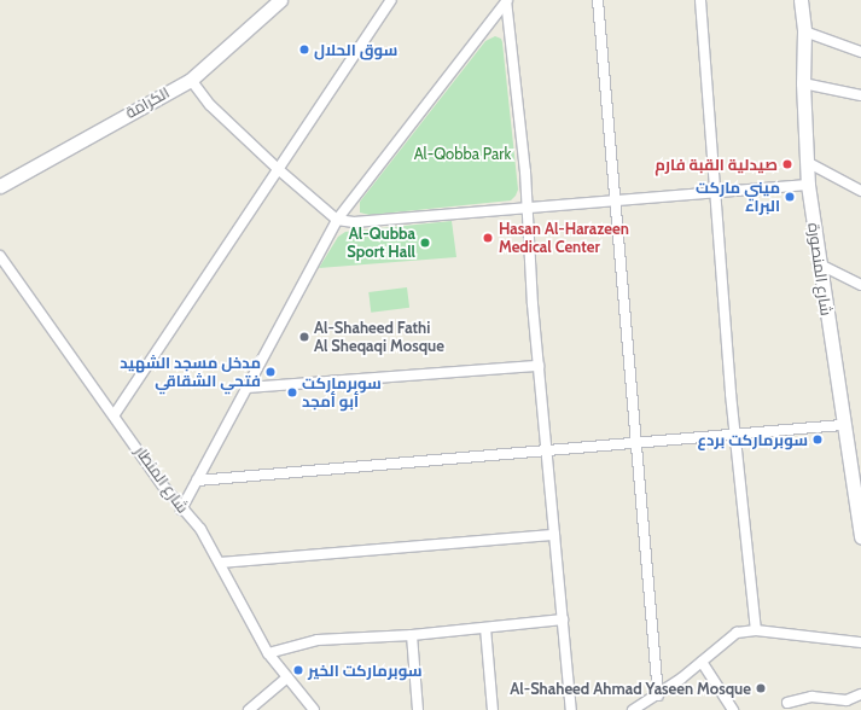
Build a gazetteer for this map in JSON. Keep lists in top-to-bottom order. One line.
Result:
{"streets":{"main road":["الكرامة","شارع المنصورة"],"street":["شارع المنطار"]},"parks":["Al-Qobba Park"],"places":["سوق الحلال","صيدلية القبة فارم","ميني ماركت البراء","Hasan Al-Harazeen Medical Center","Al-Qubba Sport Hall","Al-Shaheed Fathi Al Sheqaqi Mosque","مدخل مسجد الشهيد فتحي الشقاقي","سوبرماركت أبو أمجد","سوبرماركت بردع","سوبرماركت الخير","Al-Shaheed Ahmad Yaseen Mosque"]}
